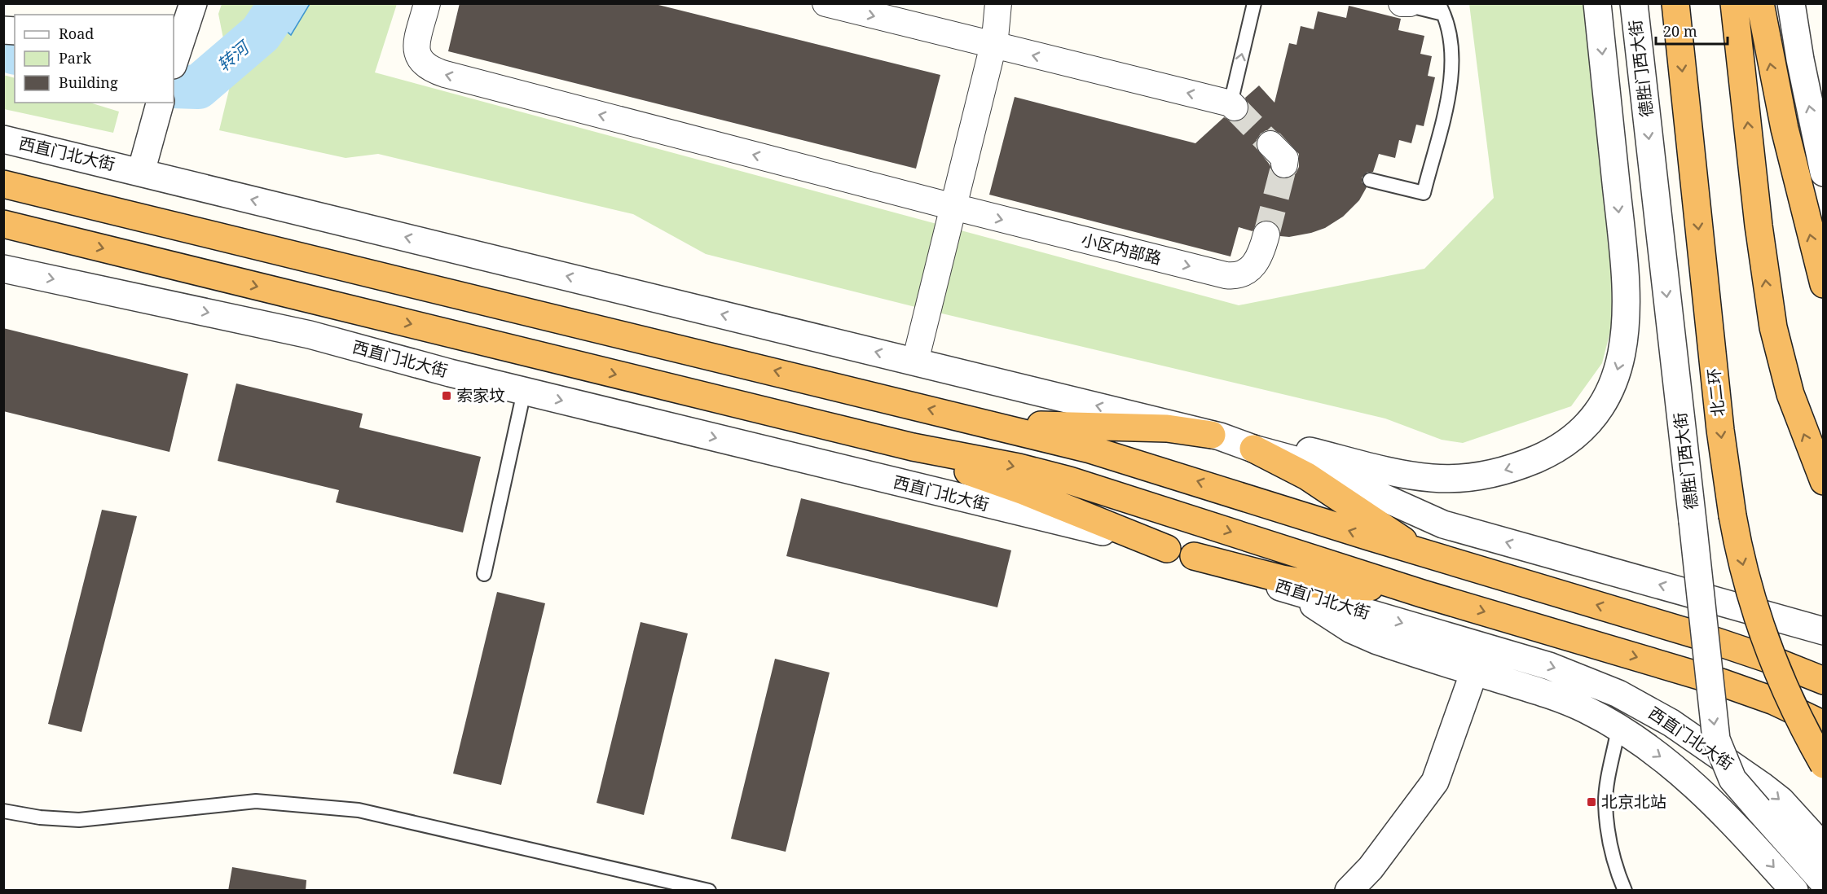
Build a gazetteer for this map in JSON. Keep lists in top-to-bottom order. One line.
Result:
{"streets":{"highway":["北二环"],"street":["德胜门西大街","西直门北大街","小区内部路"]},"one_way":["德胜门西大街"],"water":["转河"],"places":{"transit":["索家坟","北京北站"]},"legend":["Road","Park","Building"],"scale_bar":"20 m"}
